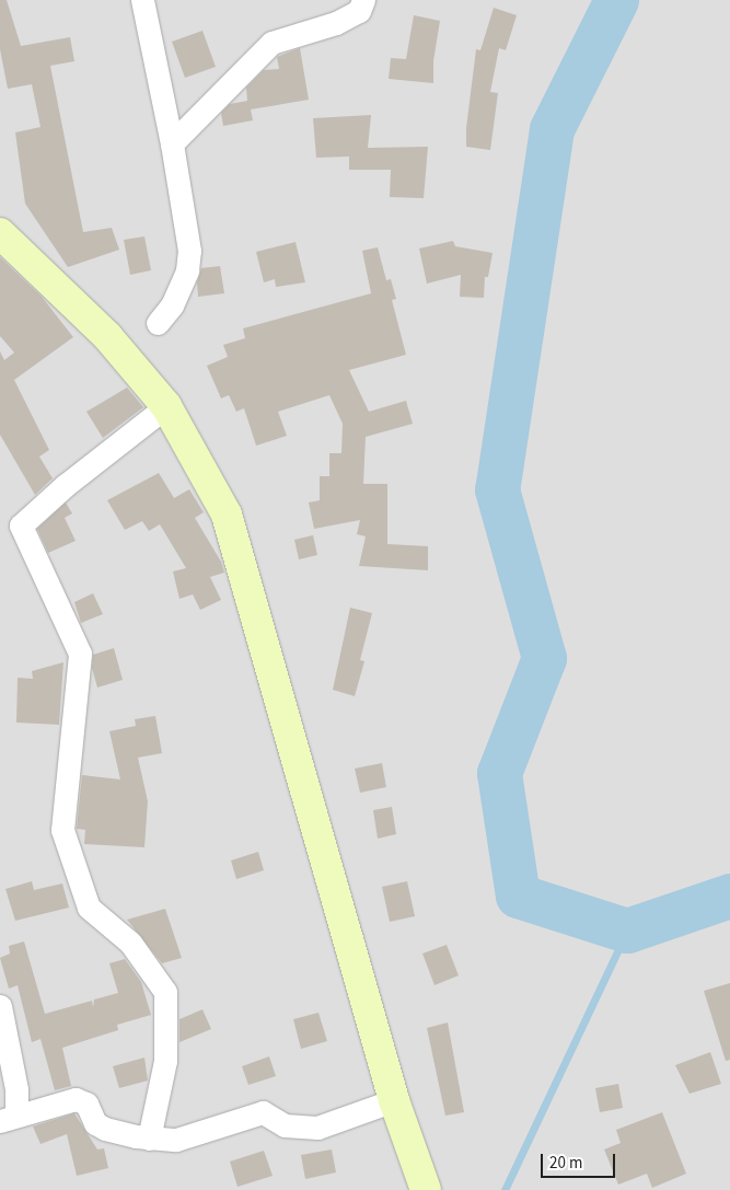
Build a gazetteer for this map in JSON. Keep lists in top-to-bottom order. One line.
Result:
{"scale_bar":"20 m"}
